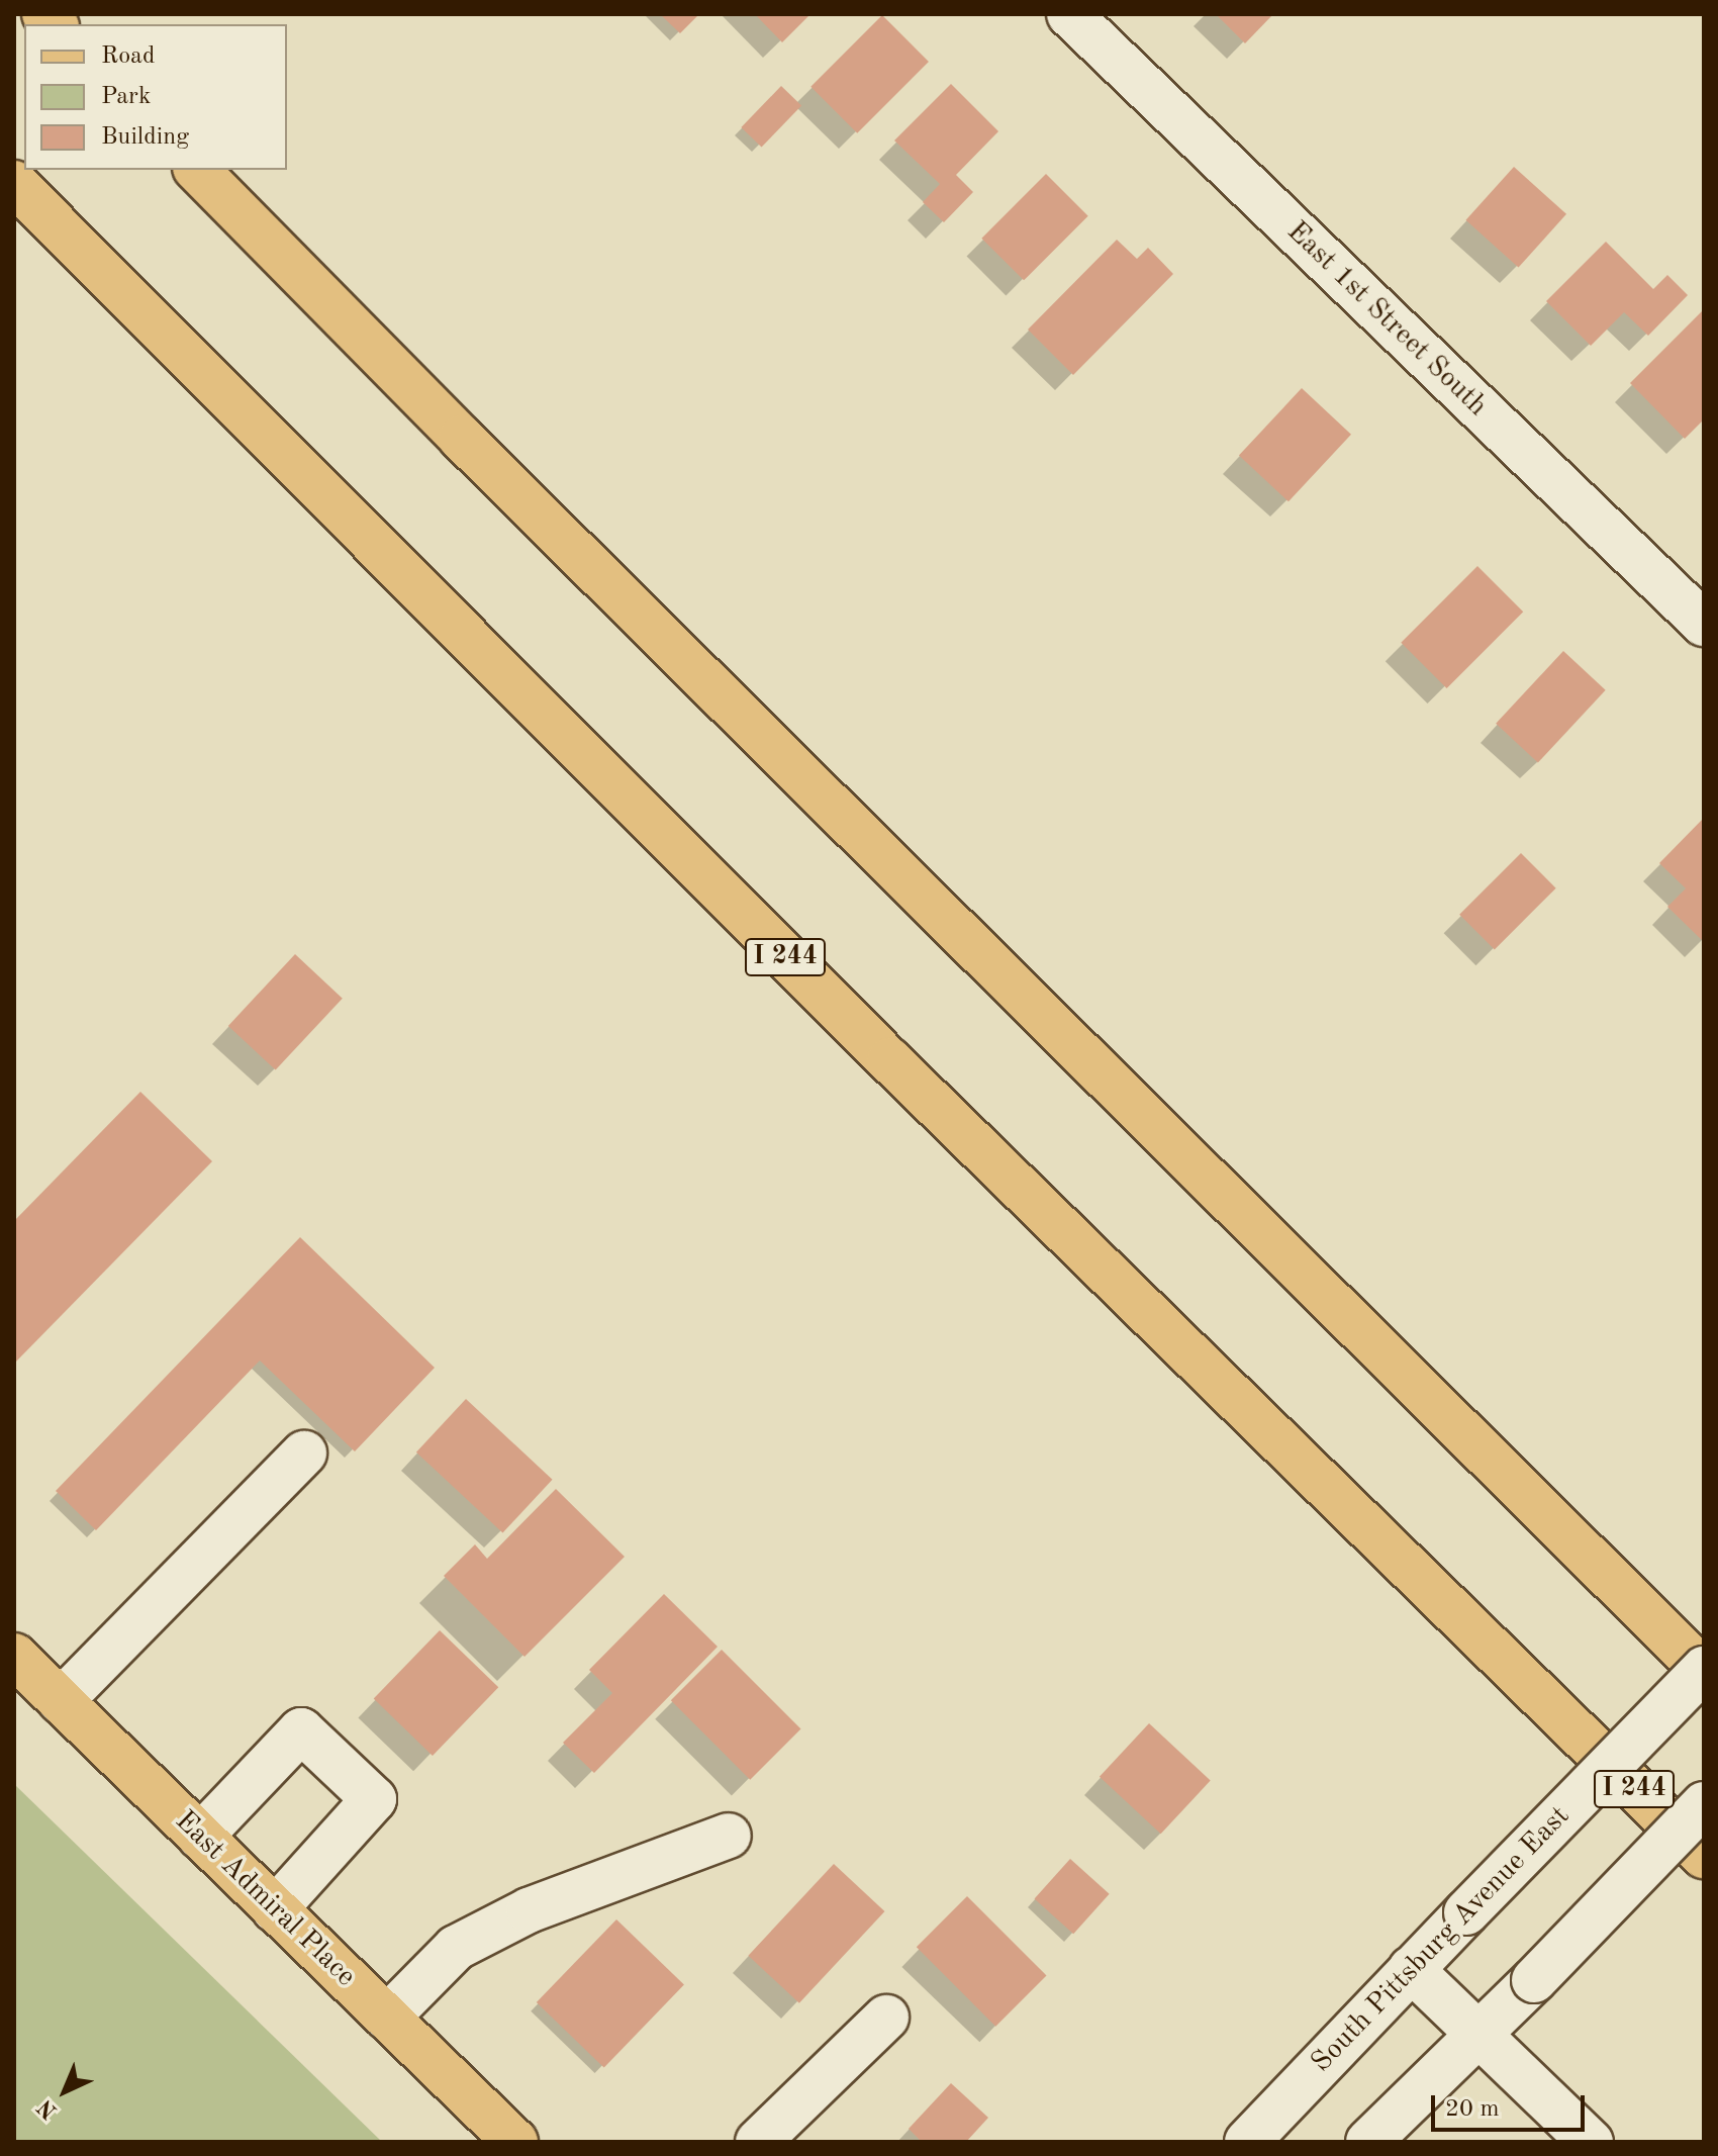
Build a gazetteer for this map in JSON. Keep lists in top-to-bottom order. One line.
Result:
{"streets":{"main road":["I 244","East Admiral Place"],"street":["East 1st Street South","South Pittsburg Avenue East"]},"legend":["Road","Park","Building"],"scale_bar":"20 m","north":"bottom left"}
